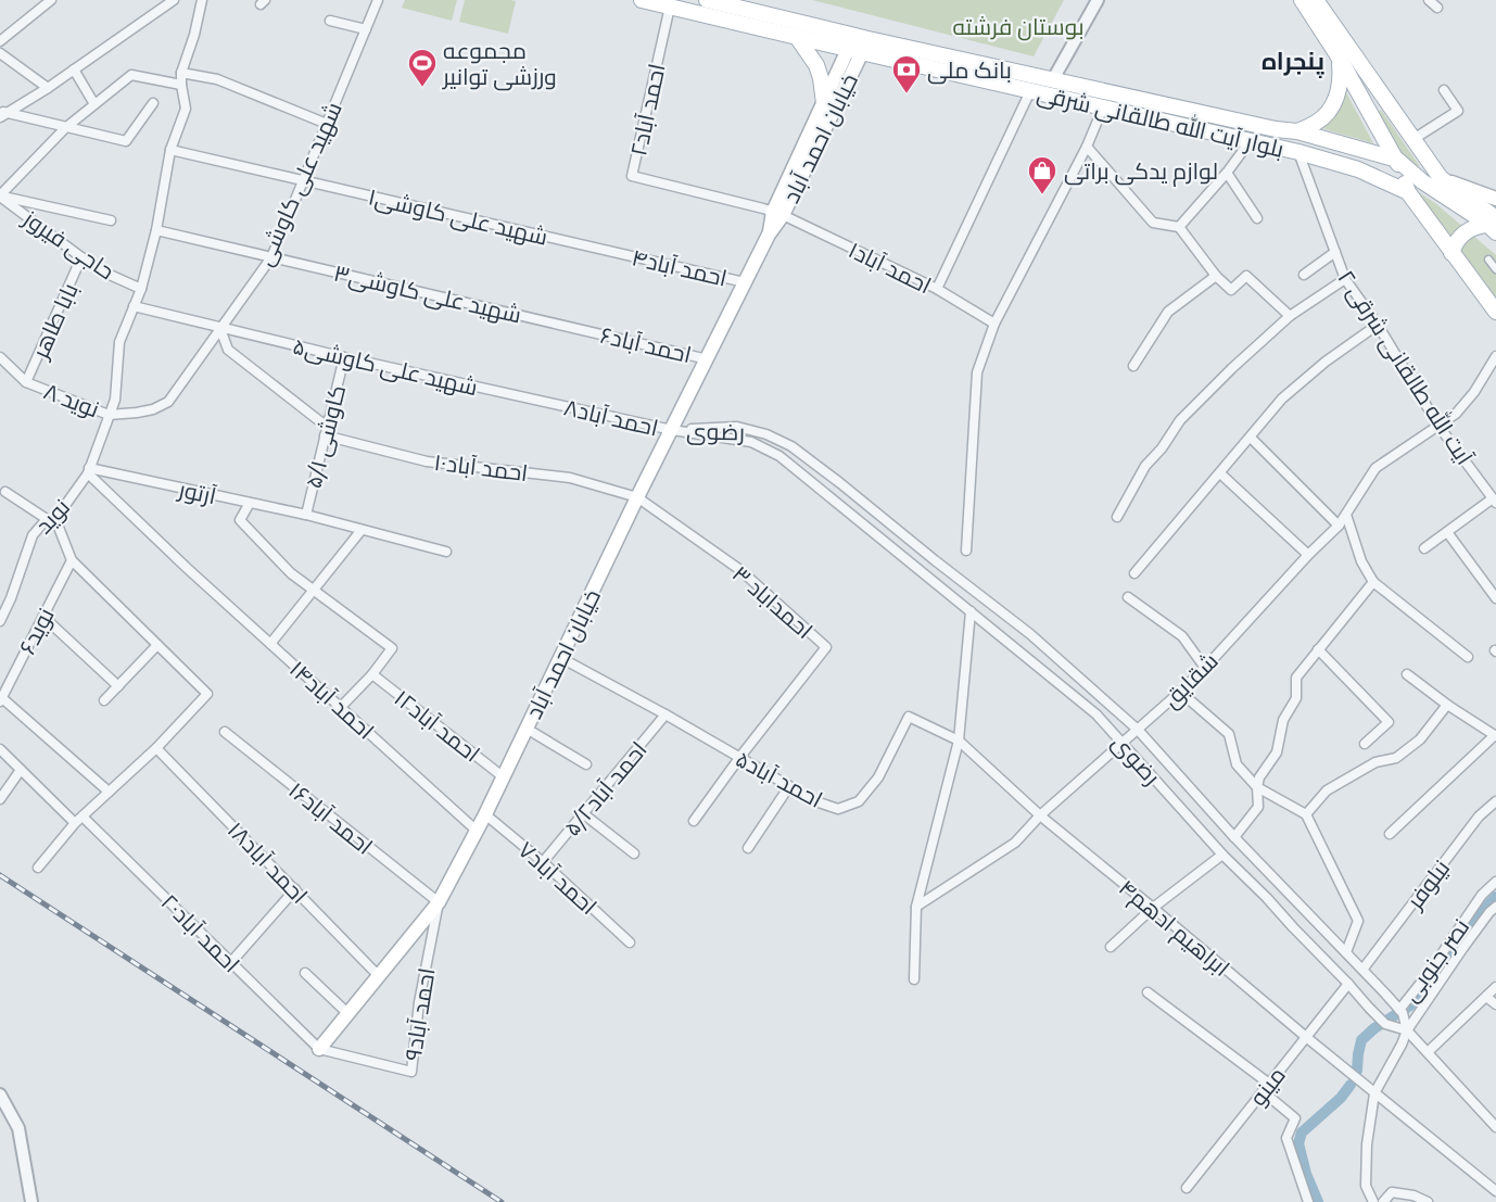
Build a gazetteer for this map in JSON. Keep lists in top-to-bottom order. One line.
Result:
{"streets":{"main road":["بلوار آیت الله طالقانی شرقی","خیابان احمد آباد"],"street":["احمد آباد۲","شهید علی کاوشی","شهید علی کاوشی۱","حاجی فیروز","احمد آباد۴","احمد آباد۱","شهید علی کاوشی۳","بابا طاهر","احمد آباد۶","شهید علی کاوشی۵","آیت الله طالقانی شرقی ۲","نوید ۸","احمد آباد۸","رضوی","کاوشی ۵/۱","احمد آباد۱۰","آرتور","نوید","احمداباد ۳","نوید۶","شقایق","احمد آباد۱۴","احمد آباد۱۲","احمد آباد۵","احمد آباد۵/۲","احمد آباد۱۶","احمد آباد۱۸","احمد آباد۷","نیلوفر","ابراهیم ادهم۴","احمد آباد۲۰","نصر جنوبی","احمد آباد۹","مینو"]},"crossings":[["احمد آباد۲","بلوار آیت الله طالقانی شرقی"],["احمد آباد۲","خیابان احمد آباد"],["احمد آباد۲","احمد آباد۱"],["بلوار آیت الله طالقانی شرقی","خیابان احمد آباد"],["بلوار آیت الله طالقانی شرقی","آیت الله طالقانی شرقی ۲"],["خیابان احمد آباد","احمد آباد۴"],["خیابان احمد آباد","احمد آباد۱"],["خیابان احمد آباد","احمد آباد۶"],["خیابان احمد آباد","احمد آباد۸"],["خیابان احمد آباد","رضوی"],["خیابان احمد آباد","احمد آباد۱۰"],["خیابان احمد آباد","احمداباد ۳"],["خیابان احمد آباد","احمد آباد۱۴"],["خیابان احمد آباد","احمد آباد۱۲"],["خیابان احمد آباد","احمد آباد۵"],["خیابان احمد آباد","احمد آباد۱۶"],["خیابان احمد آباد","احمد آباد۱۸"],["خیابان احمد آباد","احمد آباد۷"],["خیابان احمد آباد","احمد آباد۲۰"],["خیابان احمد آباد","احمد آباد۹"],["شهید علی کاوشی","شهید علی کاوشی۱"],["شهید علی کاوشی","شهید علی کاوشی۳"],["شهید علی کاوشی","شهید علی کاوشی۵"],["شهید علی کاوشی","نوید ۸"],["شهید علی کاوشی","نوید"],["شهید علی کاوشی۱","احمد آباد۴"],["شهید علی کاوشی۱","نوید"],["حاجی فیروز","بابا طاهر"],["حاجی فیروز","نوید"],["شهید علی کاوشی۳","احمد آباد۶"],["شهید علی کاوشی۳","نوید"],["بابا طاهر","نوید ۸"],["شهید علی کاوشی۵","احمد آباد۸"],["شهید علی کاوشی۵","کاوشی ۵/۱"],["شهید علی کاوشی۵","نوید"],["آیت الله طالقانی شرقی ۲","شقایق"],["نوید ۸","نوید"],["احمد آباد۸","رضوی"],["رضوی","شقایق"],["رضوی","نیلوفر"],["رضوی","نصر جنوبی"],["رضوی","مینو"],["کاوشی ۵/۱","احمد آباد۱۰"],["کاوشی ۵/۱","آرتور"],["احمد آباد۱۰","احمداباد ۳"],["آرتور","نوید"],["آرتور","احمد آباد۱۴"],["نوید","احمد آباد۱۴"],["احمداباد ۳","احمد آباد۵"],["شقایق","ابراهیم ادهم۴"],["احمد آباد۵","احمد آباد۵/۲"],["احمد آباد۵","ابراهیم ادهم۴"],["احمد آباد۵/۲","احمد آباد۷"],["احمد آباد۱۶","احمد آباد۹"],["ابراهیم ادهم۴","مینو"],["احمد آباد۲۰","احمد آباد۹"]],"districts":["پنجراه"],"parks":["بوستان فرشته"],"places":{"sports":["مجموعه ورزشی توانیر"],"bank":["بانک ملی"],"shop":["لوازم یدکی براتی"]}}
